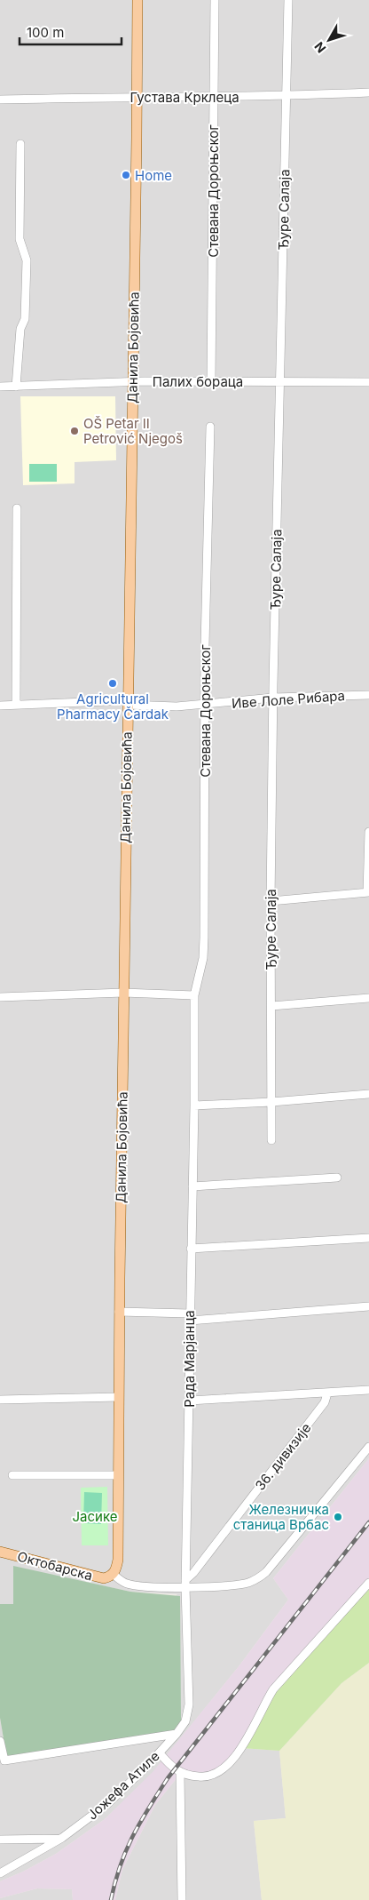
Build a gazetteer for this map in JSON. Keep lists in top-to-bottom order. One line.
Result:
{"streets":{"main road":["Данила Бојовића","Октобарска"],"street":["Густава Крклеца","Стевана Дороњског","Ђуре Салаја","Палих бораца","Иве Лоле Рибара","Рада Марјанца","36. дивизије","Јожефа Атиле"]},"crossings":[["Густава Крклеца","Стевана Дороњског"],["Густава Крклеца","Ђуре Салаја"],["Густава Крклеца","Данила Бојовића"],["Стевана Дороњског","Палих бораца"],["Стевана Дороњског","Иве Лоле Рибара"],["Стевана Дороњског","Рада Марјанца"],["Ђуре Салаја","Палих бораца"],["Ђуре Салаја","Иве Лоле Рибара"],["Данила Бојовића","Палих бораца"],["Данила Бојовића","Иве Лоле Рибара"],["Данила Бојовића","Октобарска"],["Рада Марјанца","36. дивизије"],["Рада Марјанца","Октобарска"],["Рада Марјанца","Јожефа Атиле"],["36. дивизије","Октобарска"]],"parks":["Јасике"],"places":["Home","OŠ Petar II Petrović Njegoš","Agricultural Pharmacy Čardak","Железничка станица Врбас"],"scale_bar":"100 m","north":"bottom left"}
